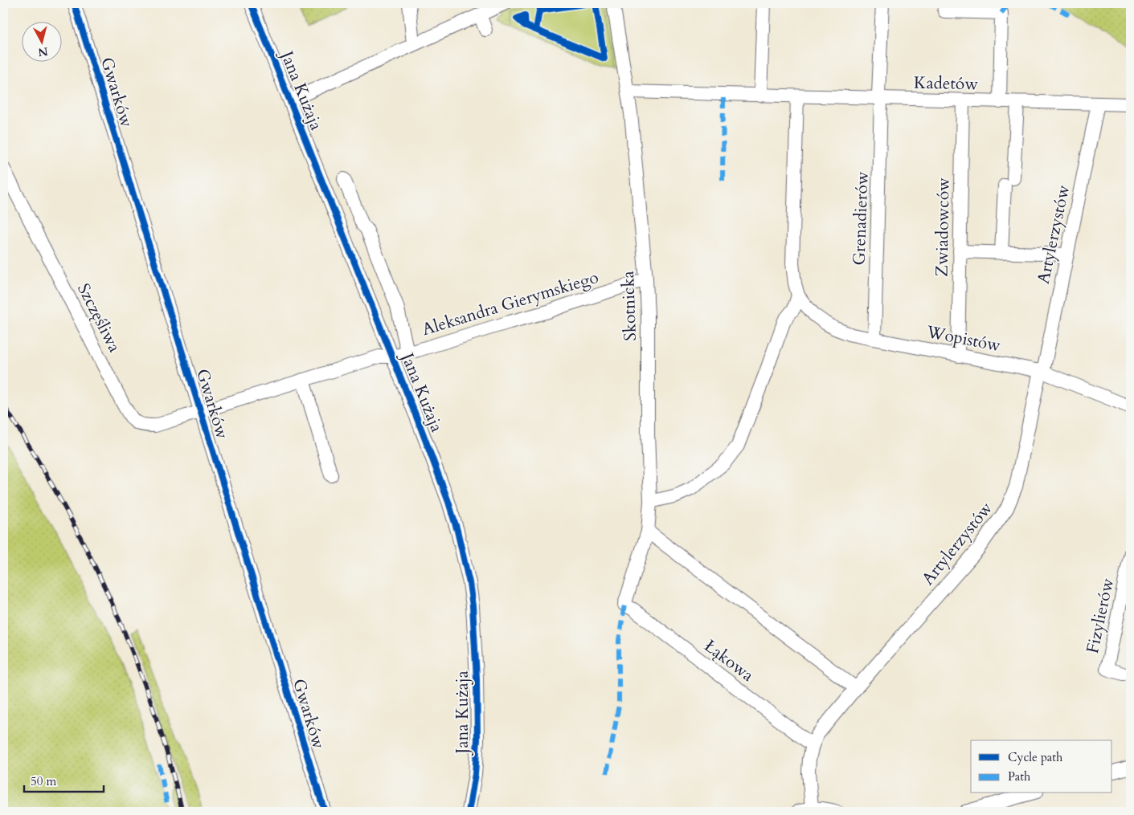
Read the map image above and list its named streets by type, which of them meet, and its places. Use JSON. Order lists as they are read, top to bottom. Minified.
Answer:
{"streets":{"street":["Kadetów","Jana Kużaja","Gwarków","Grenadierów","Zwiadowców","Artylerzystów","Aleksandra Gierymskiego","Skotnicka","Szczęśliwa","Wopistów","Fizylierów","Łąkowa"]},"crossings":[["Kadetów","Grenadierów"],["Kadetów","Zwiadowców"],["Kadetów","Artylerzystów"],["Kadetów","Skotnicka"],["Kadetów","Wopistów"],["Jana Kużaja","Aleksandra Gierymskiego"],["Gwarków","Aleksandra Gierymskiego"],["Gwarków","Szczęśliwa"],["Grenadierów","Wopistów"],["Zwiadowców","Wopistów"],["Artylerzystów","Wopistów"],["Artylerzystów","Łąkowa"],["Aleksandra Gierymskiego","Skotnicka"],["Aleksandra Gierymskiego","Szczęśliwa"],["Skotnicka","Łąkowa"]],"legend":["Cycle path","Path"],"scale_bar":"50 m","north":"bottom"}
